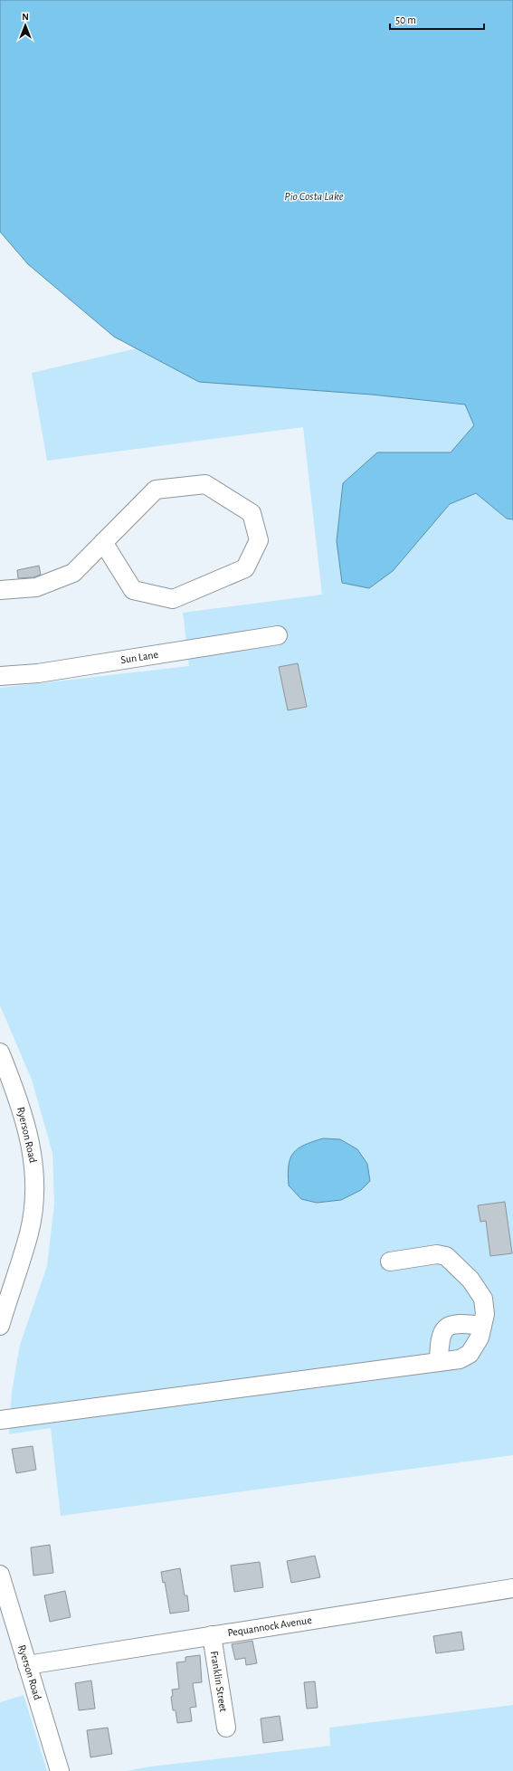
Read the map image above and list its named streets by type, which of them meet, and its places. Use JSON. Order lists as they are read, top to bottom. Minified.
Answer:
{"streets":{"street":["Sun Lane","Ryerson Road","Pequannock Avenue","Franklin Street"]},"crossings":[["Ryerson Road","Pequannock Avenue"],["Pequannock Avenue","Franklin Street"]],"water":["Pio Costa Lake"],"scale_bar":"50 m","north":"top"}
